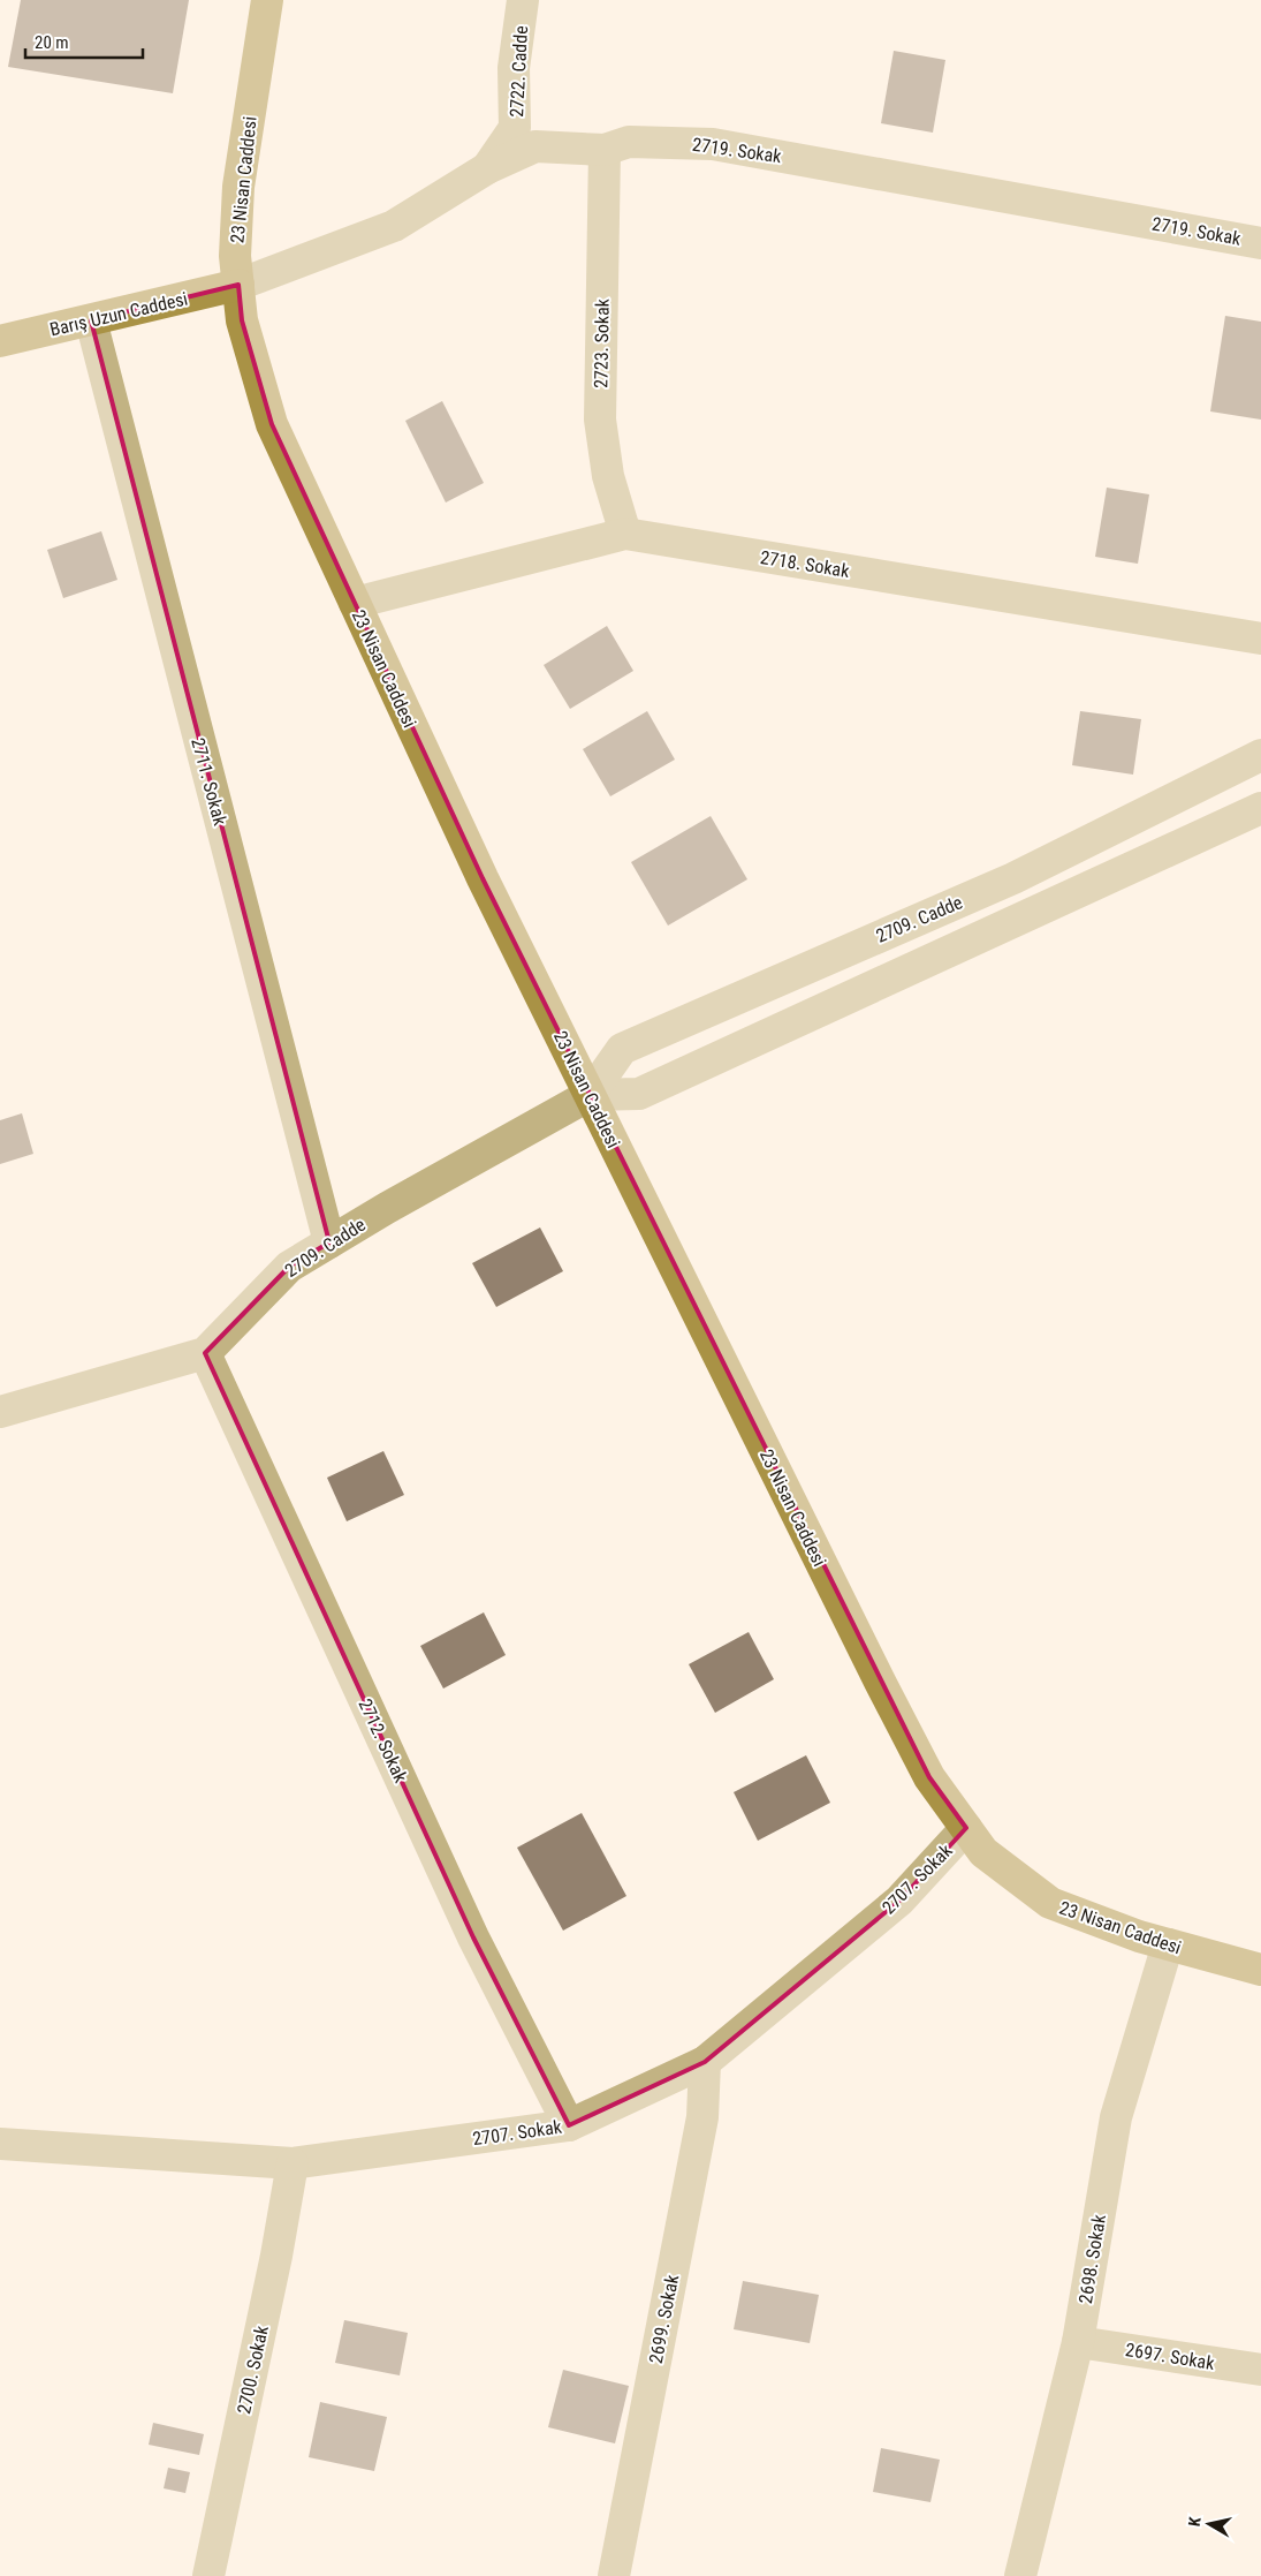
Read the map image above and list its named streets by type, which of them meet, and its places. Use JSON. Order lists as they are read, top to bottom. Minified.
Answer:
{"streets":{"main road":["23 Nisan Caddesi","Barış Uzun Caddesi"],"street":["2722. Cadde","2719. Sokak","2723. Sokak","2718. Sokak","2711. Sokak","2709. Cadde","2712. Sokak","2707. Sokak","2698. Sokak","2699. Sokak","2697. Sokak","2700. Sokak"]},"crossings":[["2722. Cadde","2719. Sokak"],["2719. Sokak","23 Nisan Caddesi"],["2719. Sokak","Barış Uzun Caddesi"],["2719. Sokak","2723. Sokak"],["23 Nisan Caddesi","Barış Uzun Caddesi"],["23 Nisan Caddesi","2718. Sokak"],["23 Nisan Caddesi","2709. Cadde"],["23 Nisan Caddesi","2707. Sokak"],["23 Nisan Caddesi","2698. Sokak"],["Barış Uzun Caddesi","2711. Sokak"],["2723. Sokak","2718. Sokak"],["2711. Sokak","2709. Cadde"],["2709. Cadde","2712. Sokak"],["2712. Sokak","2707. Sokak"],["2707. Sokak","2699. Sokak"],["2707. Sokak","2700. Sokak"],["2698. Sokak","2697. Sokak"]],"scale_bar":"20 m","north":"left"}
